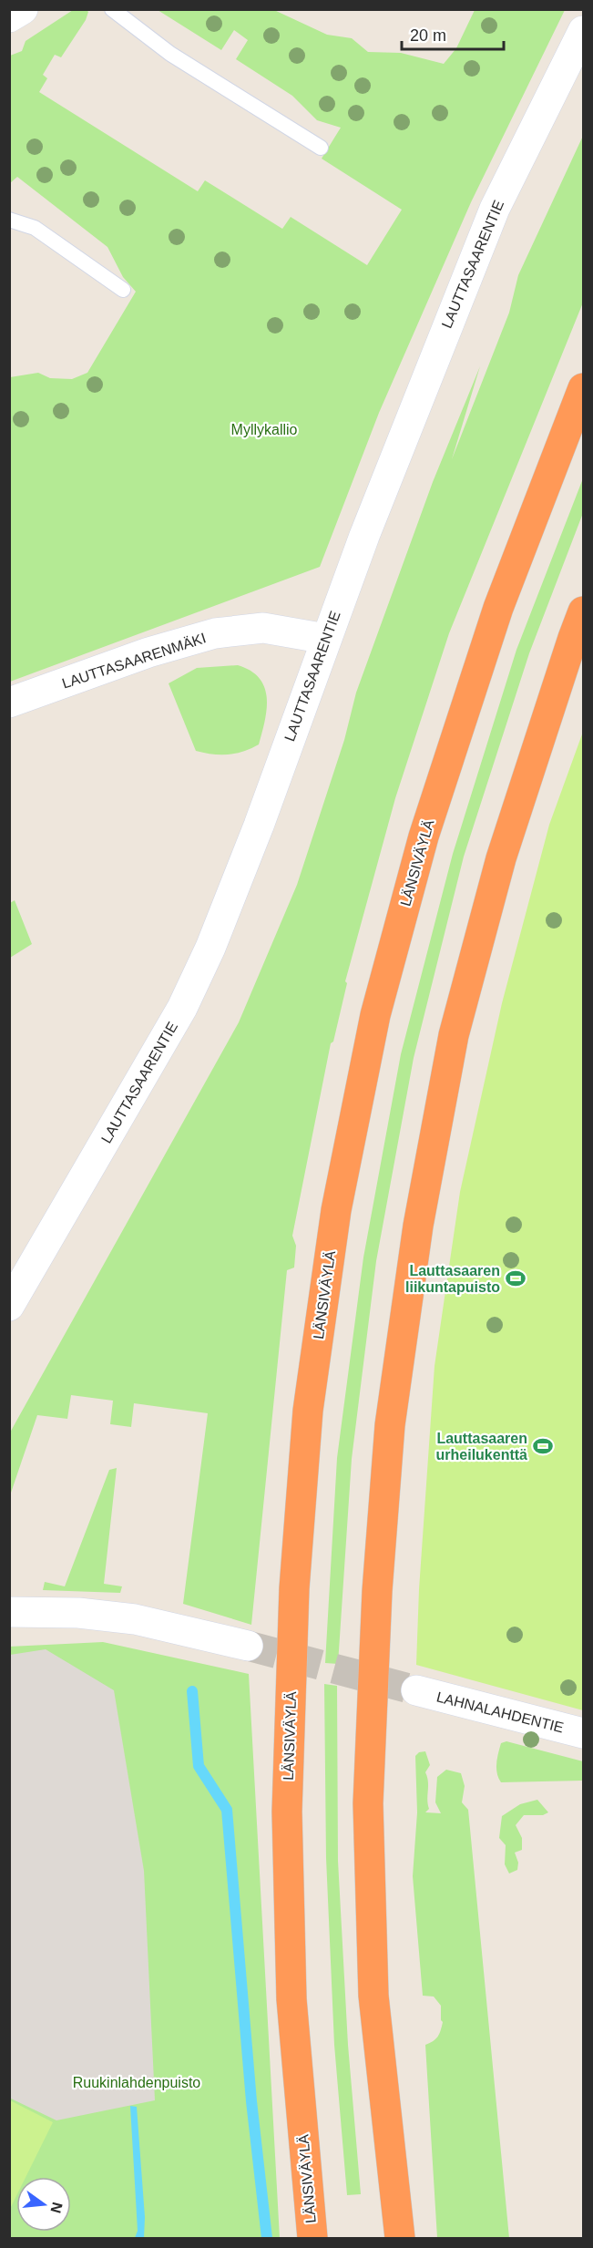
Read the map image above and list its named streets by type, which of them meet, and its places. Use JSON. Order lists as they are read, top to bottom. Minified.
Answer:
{"streets":{"highway":["LÄNSIVÄYLÄ"],"main road":["LAUTTASAARENTIE","LAUTTASAARENMÄKI","LAHNALAHDENTIE"]},"crossings":[["LAUTTASAARENTIE","LAUTTASAARENMÄKI"]],"parks":["Myllykallio","Ruukinlahdenpuisto"],"places":{"sports":["Lauttasaaren liikuntapuisto","Lauttasaaren urheilukenttä"]},"scale_bar":"20 m","north":"right"}
